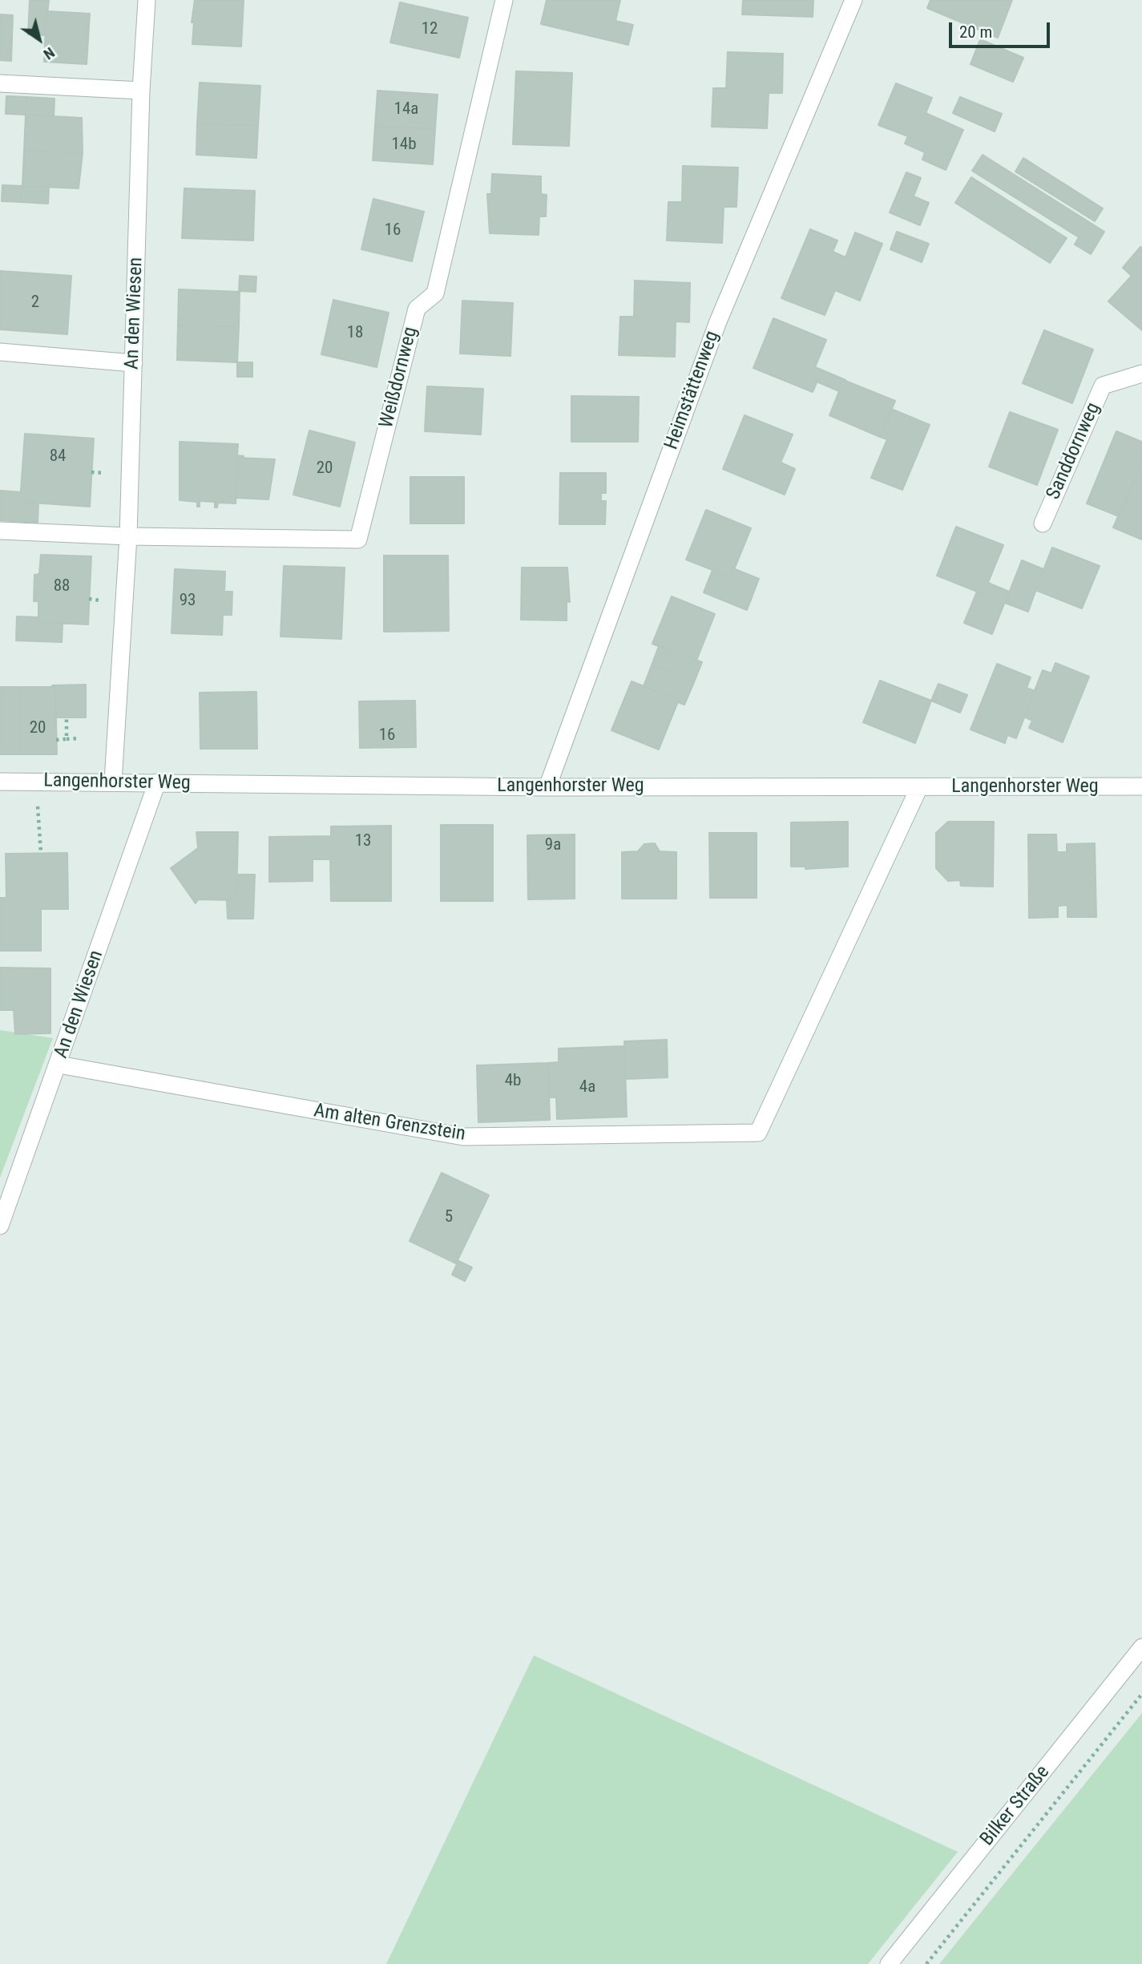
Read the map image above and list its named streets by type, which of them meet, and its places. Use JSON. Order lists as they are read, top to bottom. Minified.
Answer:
{"streets":{"street":["An den Wiesen","Weißdornweg","Heimstättenweg","Sanddornweg","Langenhorster Weg","Am alten Grenzstein","Bilker Straße"]},"crossings":[["An den Wiesen","Weißdornweg"],["An den Wiesen","Langenhorster Weg"],["An den Wiesen","Am alten Grenzstein"],["Heimstättenweg","Langenhorster Weg"],["Langenhorster Weg","Am alten Grenzstein"]],"house_numbers":["12","14a","14b","16","2","18","84","20","88","93","20","16","13","9a","4b","4a","5"],"scale_bar":"20 m","north":"bottom right"}
